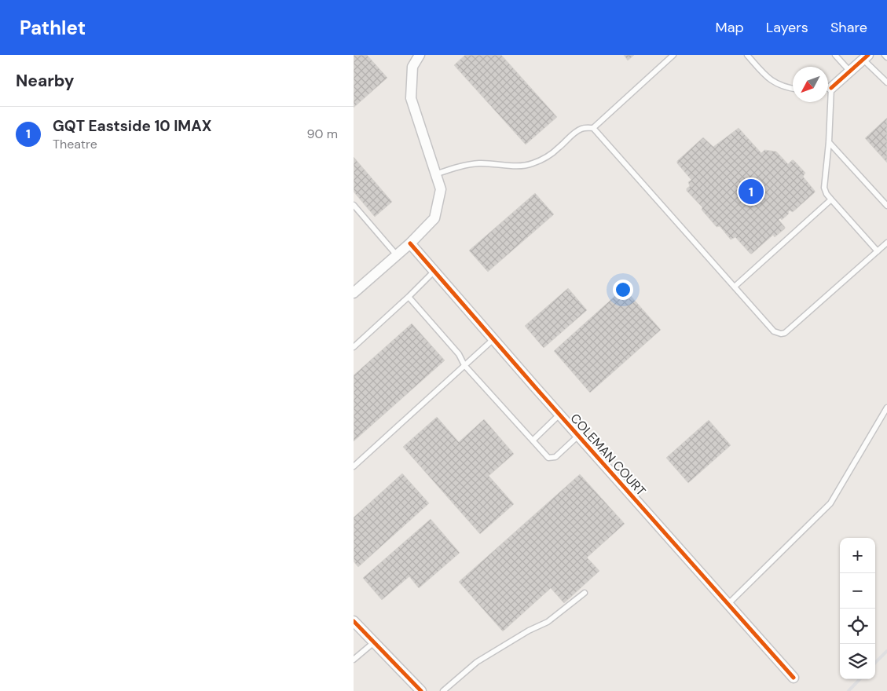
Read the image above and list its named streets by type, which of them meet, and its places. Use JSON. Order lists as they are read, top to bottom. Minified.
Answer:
{"streets":{"street":["COLEMAN COURT"]},"north":"bottom left","page":{"header":"Pathlet","nav":["Map","Layers","Share"],"heading":"Nearby","list":[{"mark":"1","name":"GQT Eastside 10 IMAX","note":"Theatre","value":"90 m"}],"pins":"1","map_buttons":["+","−"]}}
